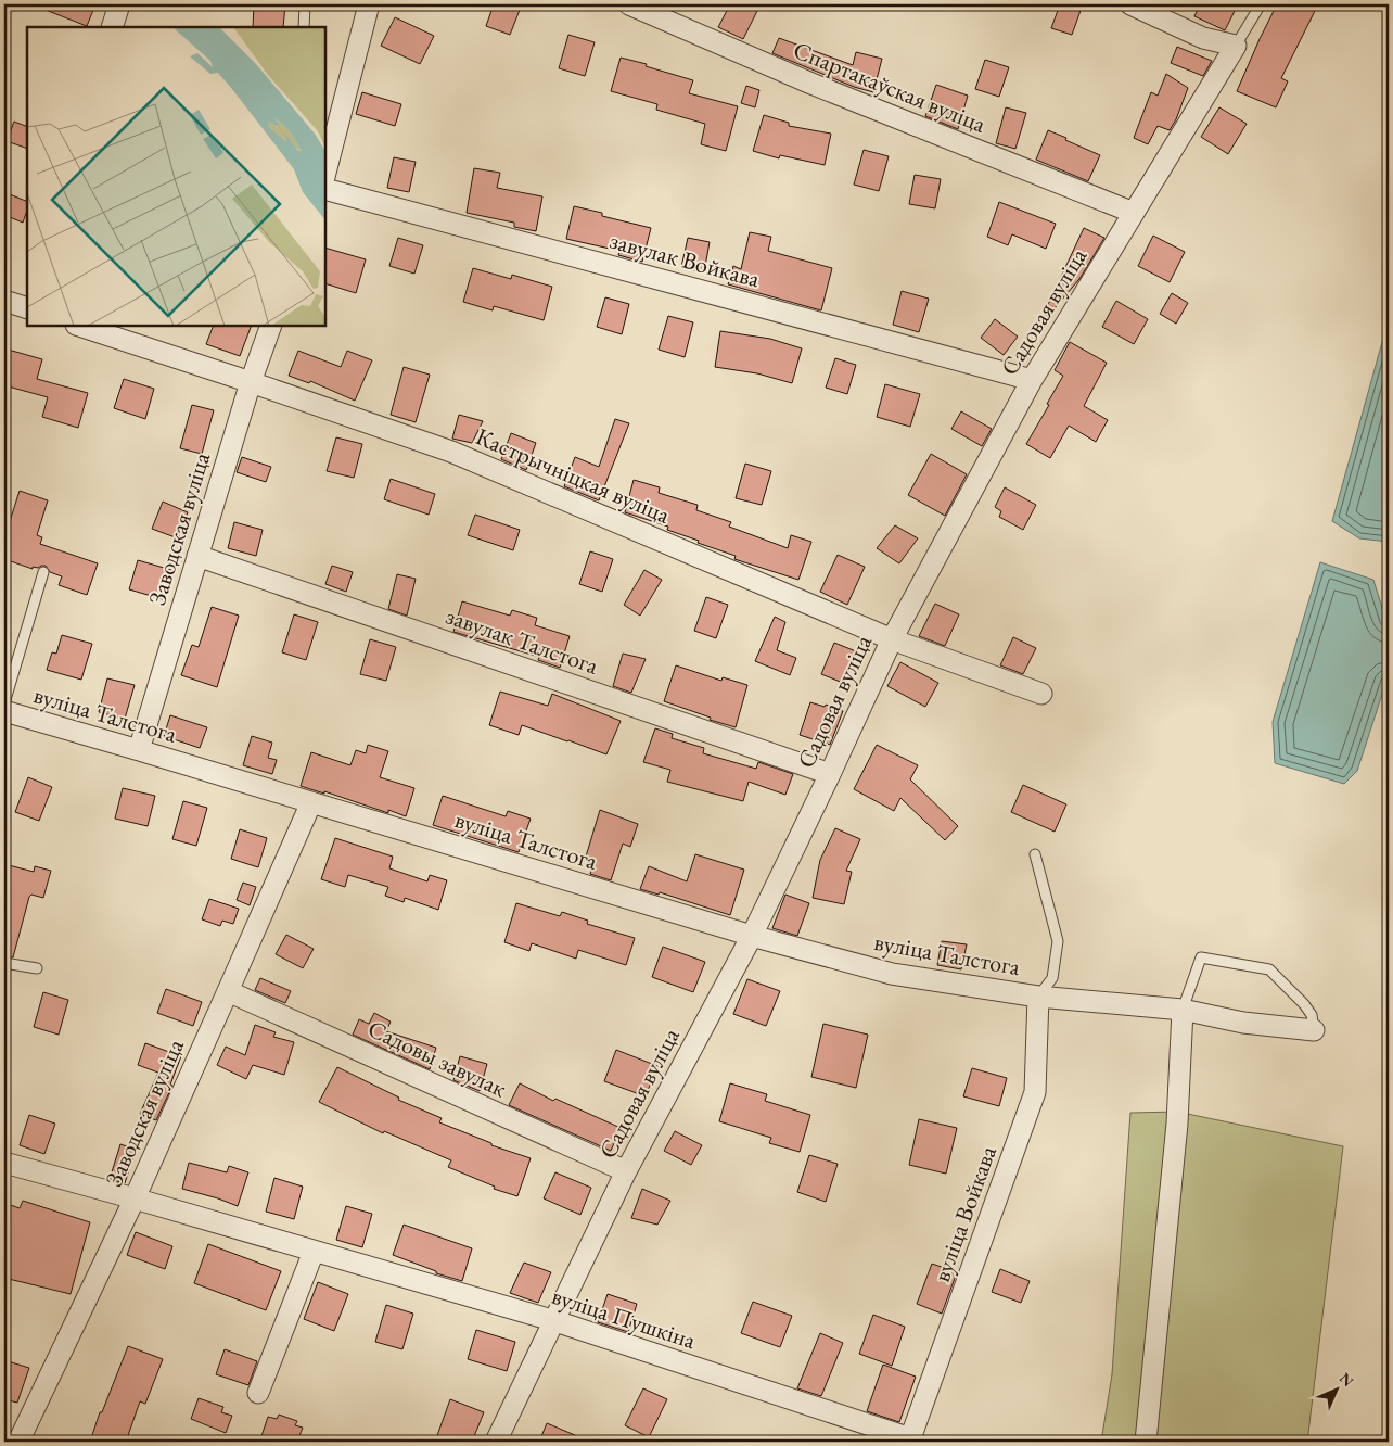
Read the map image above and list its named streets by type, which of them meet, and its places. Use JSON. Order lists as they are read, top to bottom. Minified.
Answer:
{"streets":{"street":["Спартакаўская вуліца","завулак Войкава","Садовая вуліца","Кастрычніцкая вуліца","Заводская вуліца","завулак Талстога","вуліца Талстога","Садовы завулак","вуліца Войкава","вуліца Пушкіна"]},"crossings":[["Спартакаўская вуліца","Садовая вуліца"],["завулак Войкава","Садовая вуліца"],["Садовая вуліца","Кастрычніцкая вуліца"],["Садовая вуліца","завулак Талстога"],["Садовая вуліца","вуліца Талстога"],["Садовая вуліца","Садовы завулак"],["Садовая вуліца","вуліца Пушкіна"],["Кастрычніцкая вуліца","Заводская вуліца"],["Заводская вуліца","завулак Талстога"],["Заводская вуліца","вуліца Талстога"],["Заводская вуліца","Садовы завулак"],["Заводская вуліца","вуліца Пушкіна"],["вуліца Талстога","вуліца Войкава"],["вуліца Войкава","вуліца Пушкіна"]],"north":"top right"}
